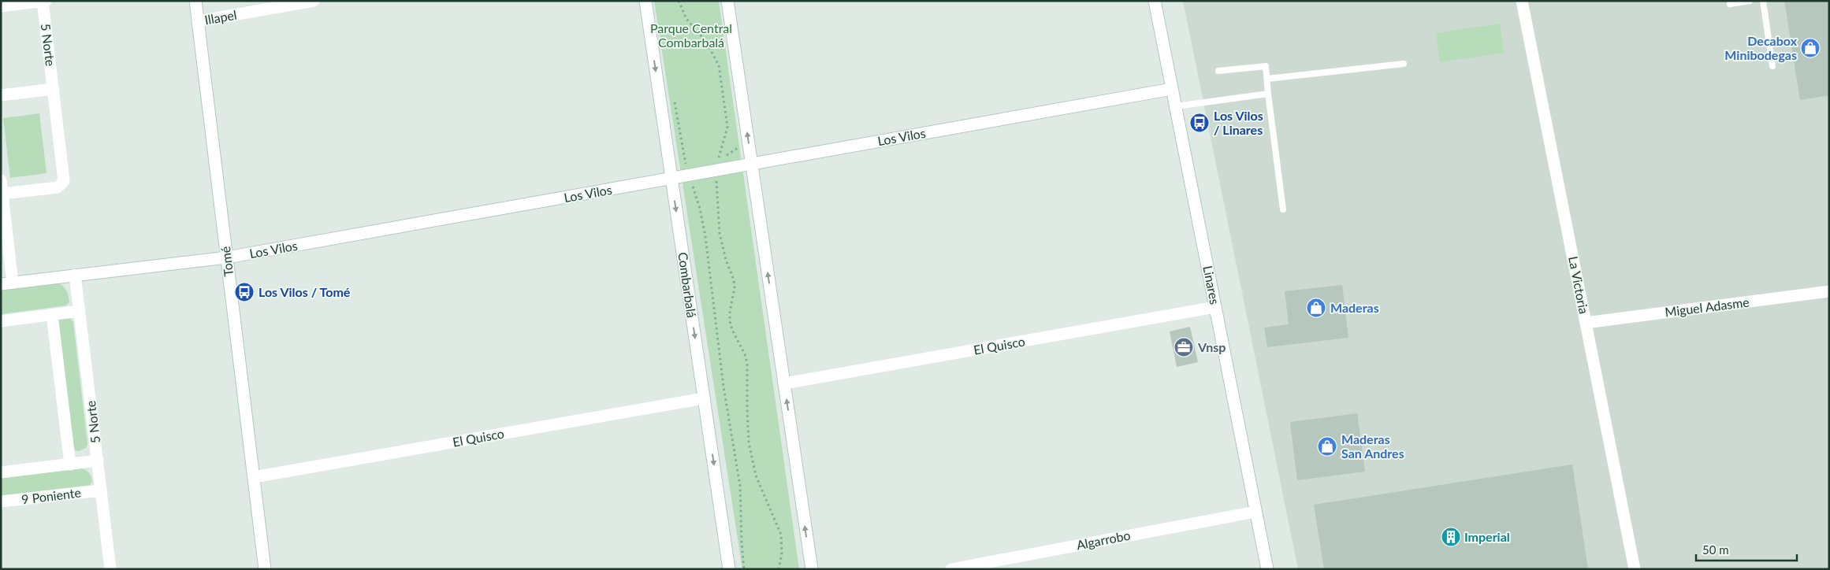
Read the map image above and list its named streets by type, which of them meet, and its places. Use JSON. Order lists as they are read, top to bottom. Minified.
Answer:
{"streets":{"street":["Illapel","5 Norte","Los Vilos","Tomé","Combarbalá","Linares","La Victoria","Miguel Adasme","El Quisco","9 Poniente","Algarrobo"]},"crossings":[["Illapel","Tomé"],["5 Norte","Los Vilos"],["5 Norte","9 Poniente"],["Los Vilos","Tomé"],["Los Vilos","Combarbalá"],["Los Vilos","Linares"],["Tomé","El Quisco"],["Combarbalá","El Quisco"],["Linares","El Quisco"],["Linares","Algarrobo"],["La Victoria","Miguel Adasme"]],"parks":["Parque Central Combarbalá"],"places":{"shop":["Decabox Minibodegas","Maderas","Maderas San Andres"],"bus stop":["Los Vilos / Linares","Los Vilos / Tomé"],"office":["Vnsp"],"building":["Imperial"]},"scale_bar":"50 m"}
